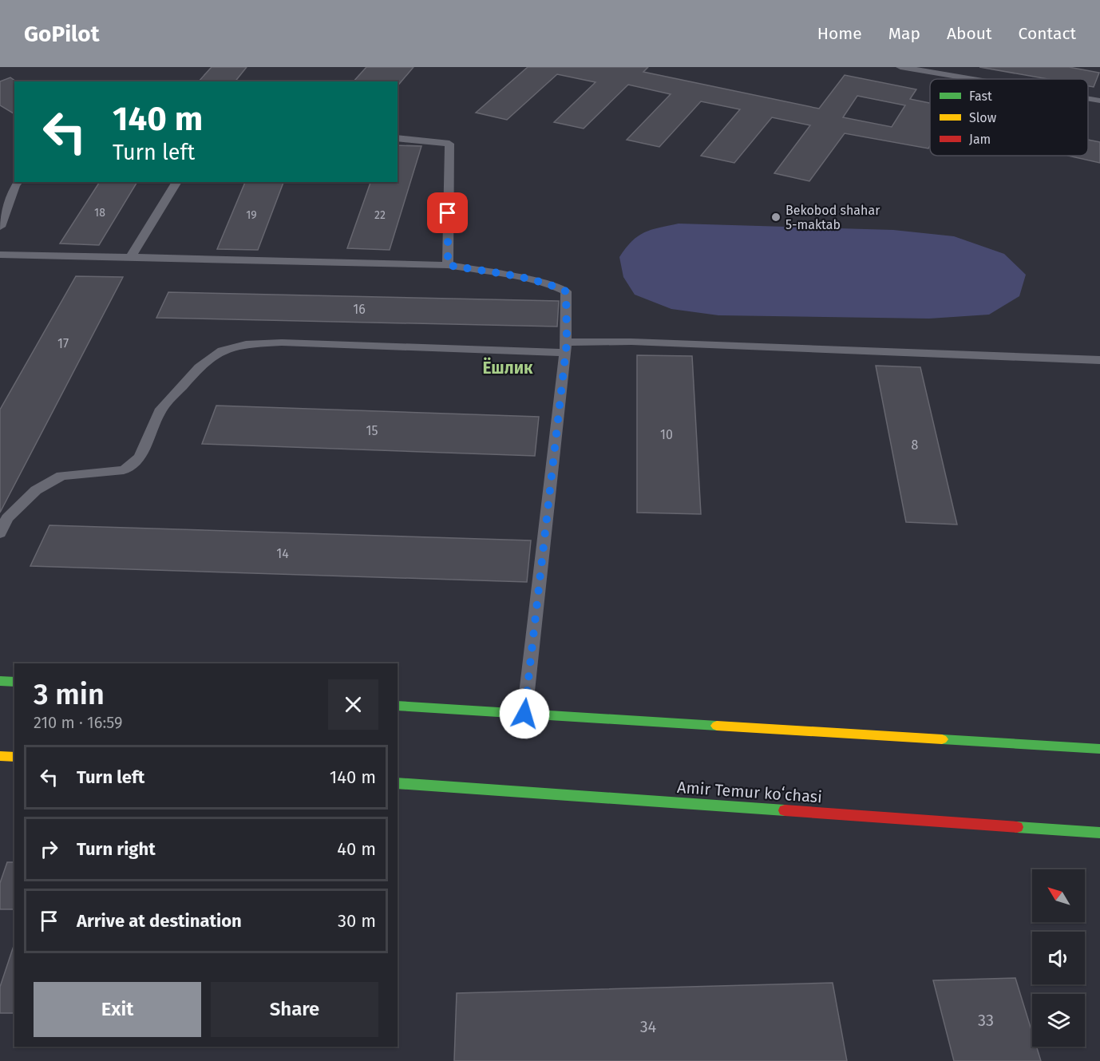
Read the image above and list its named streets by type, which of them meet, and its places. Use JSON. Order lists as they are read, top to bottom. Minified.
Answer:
{"streets":{"street":["Amir Temur koʻchasi"]},"districts":["Ёшлик"],"places":["Bekobod shahar 5-maktab"],"house_numbers":["18","19","22","16","17","15","10","8","14","33","34"],"legend":["Fast","Slow","Jam"],"north":"top left","page":{"header":"GoPilot","nav":["Home","Map","About","Contact"],"turn":["140 m","Turn left"],"heading":["3 min","210 m · 16:59"],"list":[{"name":"Turn left","value":"140 m"},{"name":"Turn right","value":"40 m"},{"name":"Arrive at destination","value":"30 m"}],"buttons":["Exit","Share"]}}
